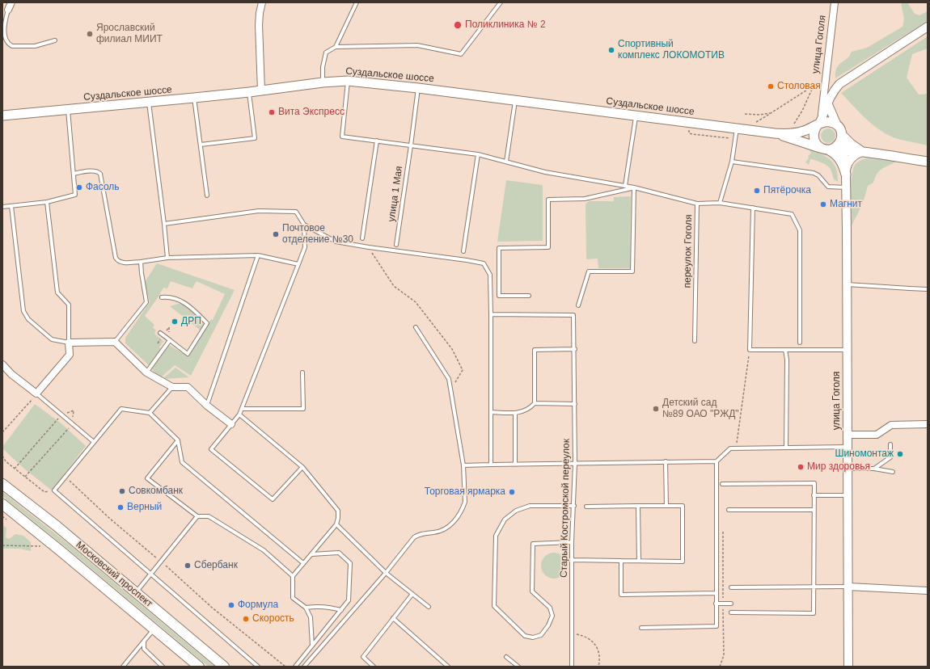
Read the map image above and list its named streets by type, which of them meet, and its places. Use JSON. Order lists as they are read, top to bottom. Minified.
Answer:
{"streets":{"main road":["Суздальское шоссе","Московский проспект"],"street":["улица Гоголя"],"lane":["улица 1 Мая","переулок Гоголя","Старый Костромской переулок"]},"crossings":[["улица Гоголя","Суздальское шоссе"],["Суздальское шоссе","улица 1 Мая"]],"places":["Поликлиника № 2","Ярославский филиал МИИТ","Спортивный комплекс ЛОКОМОТИВ","Столовая","Вита Экспресс","Фасоль","Пятёрочка","Магнит","Почтовое отделение №30","ДРП","Детский сад №89 ОАО \"РЖД\"","Шиномонтаж","Мир здоровья","Совкомбанк","Торговая ярмарка","Верный","Сбербанк","Формула","Скорость"]}
